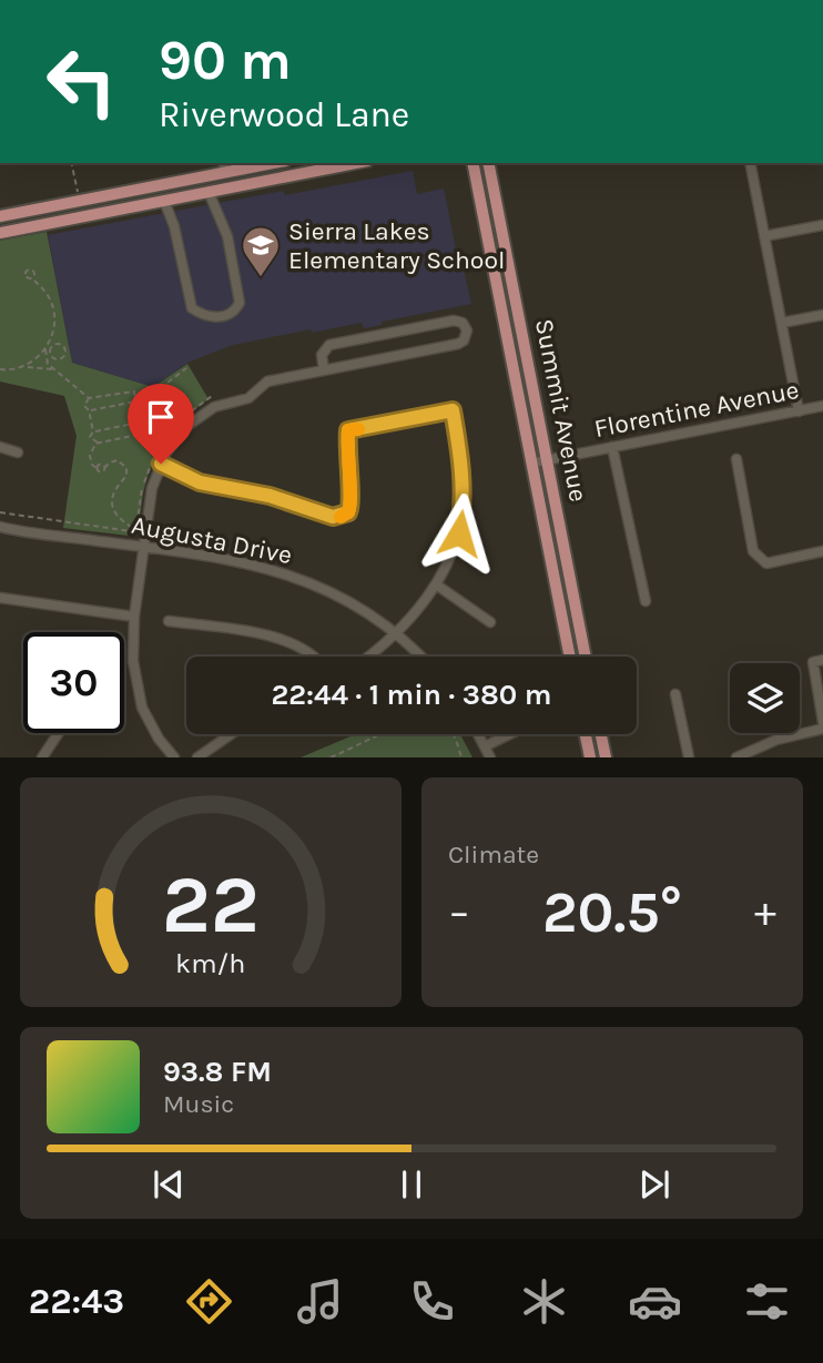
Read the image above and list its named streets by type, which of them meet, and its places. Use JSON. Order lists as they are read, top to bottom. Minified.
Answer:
{"streets":{"main road":["Summit Avenue"],"street":["Florentine Avenue","Augusta Drive"]},"crossings":[["Florentine Avenue","Summit Avenue"]],"places":{"school or university":["Sierra Lakes Elementary School"]},"page":{"turn":["90 m","Riverwood Lane"],"limit":"30","trip":"22:44 · 1 min · 380 m","tile":"Climate","heat":["−","20.5°","+"],"song":["93.8 FM","Music"],"tabs":"22:43","gauge":["22","km/h"]}}
